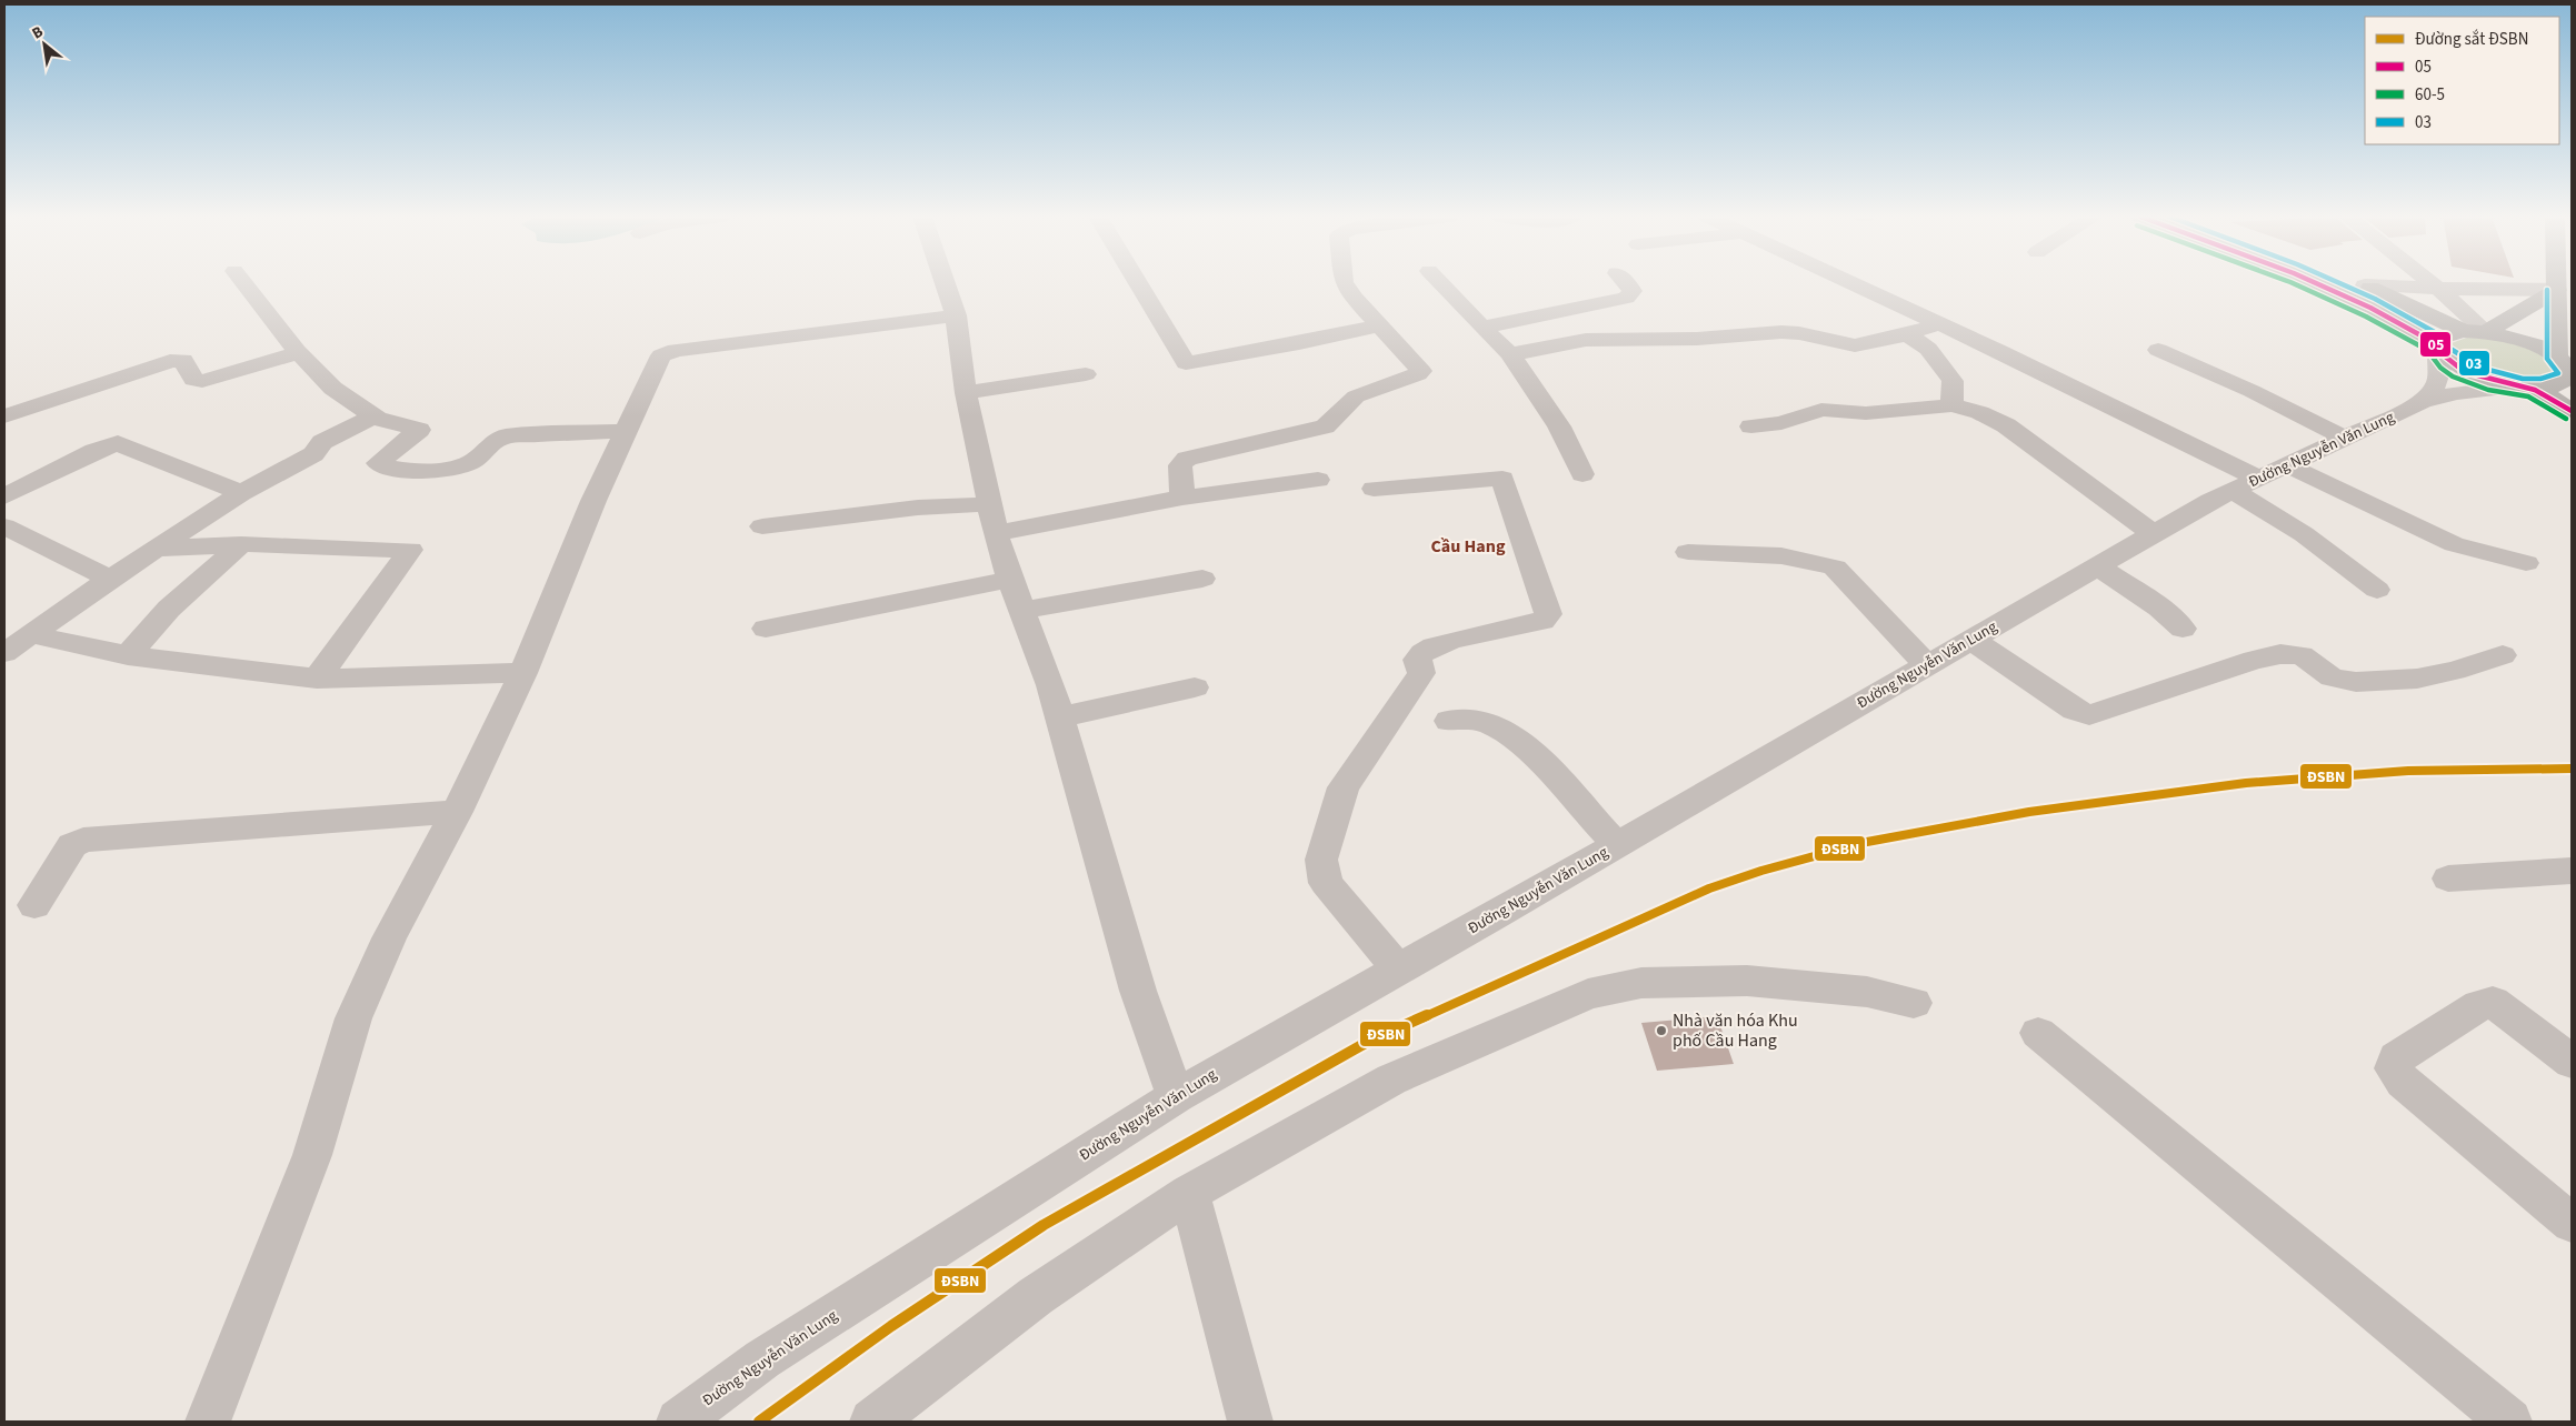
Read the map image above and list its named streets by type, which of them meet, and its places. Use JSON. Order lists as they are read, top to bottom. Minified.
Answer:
{"streets":{"street":["Đường Nguyễn Văn Lung"]},"districts":["Cầu Hang"],"places":["Nhà văn hóa Khu phố Cầu Hang"],"lines":["transit line 05","transit line 60-5","transit line 03","rail line ĐSBN"],"legend":["Đường sắt ĐSBN","05","60-5","03"],"north":"top left"}
